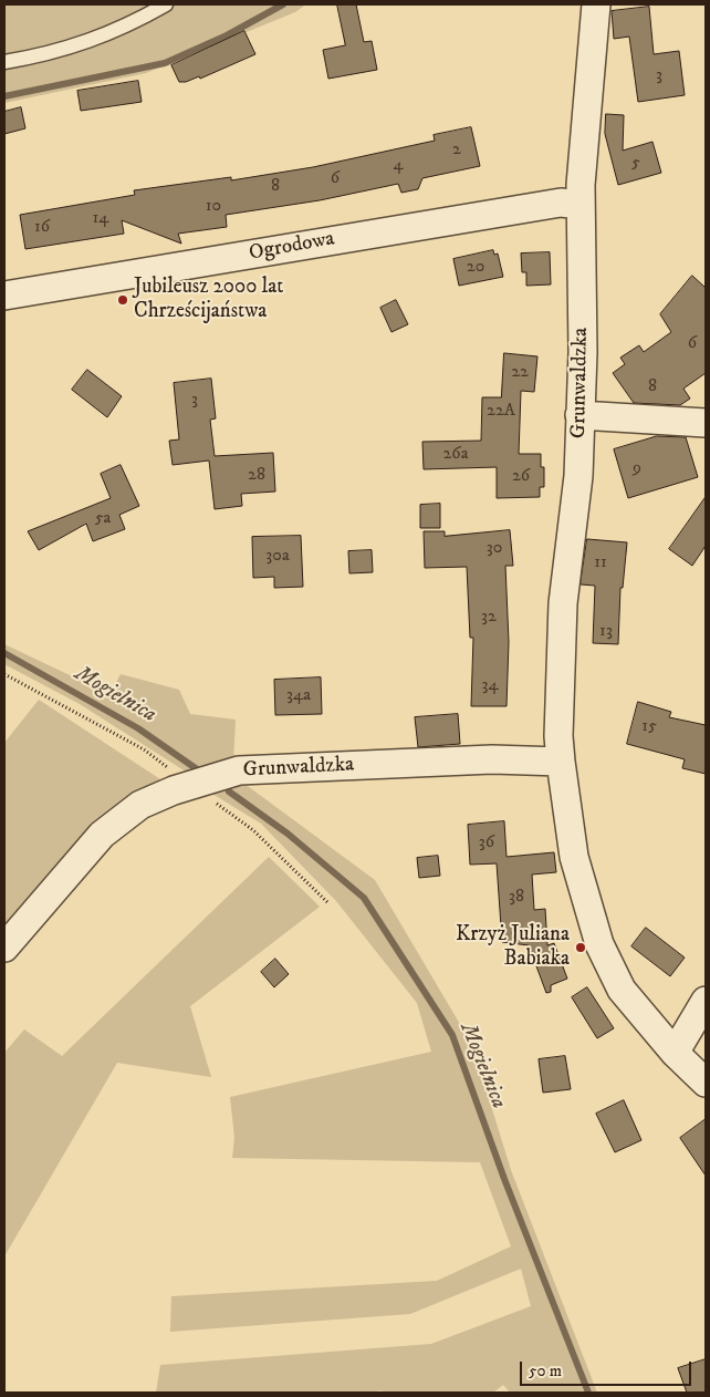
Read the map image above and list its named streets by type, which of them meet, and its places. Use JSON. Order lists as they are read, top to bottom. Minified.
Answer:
{"streets":{"street":["Ogrodowa","Grunwaldzka"]},"crossings":[["Ogrodowa","Grunwaldzka"]],"water":["Mogielnica"],"places":["Jubileusz 2000 lat Chrześcijaństwa","Krzyż Juliana Babiaka"],"house_numbers":["3","2","5","4","6","8","10","14","16","20","6","22","8","3","22A","26a","9","28","26","5a","30","30a","11","32","13","34","34a","15","36","38"],"scale_bar":"50 m"}
